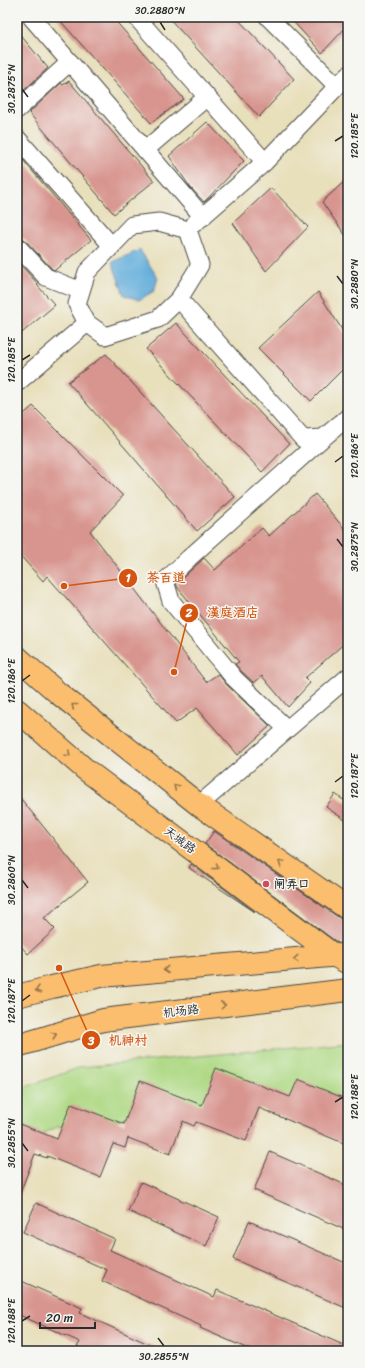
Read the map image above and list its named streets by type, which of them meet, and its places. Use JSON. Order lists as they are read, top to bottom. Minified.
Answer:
{"streets":{"main road":["天城路","机场路"]},"places":["茶百道","漢庭酒店","闸弄口","机神村"],"scale_bar":"20 m","coordinates":["30.2880°N","30.2875°N","120.185°E","120.186°E","120.187°E","30.2860°N","120.188°E","30.2855°N"]}
